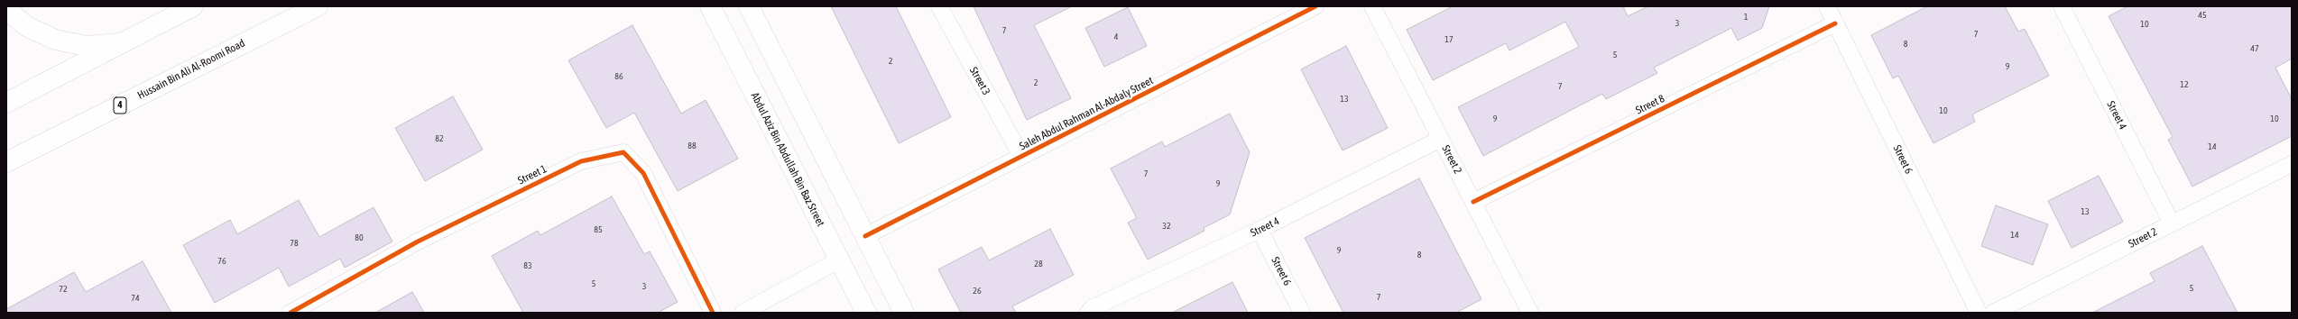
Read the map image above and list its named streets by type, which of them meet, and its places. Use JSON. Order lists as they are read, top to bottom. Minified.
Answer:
{"streets":{"main road":["Hussain Bin Ali Al-Roomi Road","4","Abdul Aziz Bin Abdullah Bin Baz Street"],"street":["Street 3","Street 8","Saleh Abdul Rahman Al-Abdaly Street","Street 4","Street 2","Street 6","Street 1"]},"crossings":[["Street 3","Saleh Abdul Rahman Al-Abdaly Street"],["Street 8","Street 2"],["Street 8","Street 6"],["Street 4","Street 2"],["Street 4","Street 6"]],"house_numbers":["45","1","3","10","7","7","4","17","8","47","5","2","9","86","2","12","7","13","10","9","10","82","88","14","7","9","13","32","85","14","80","78","9","8","76","28","83","5","3","5","72","26","7","74"]}
